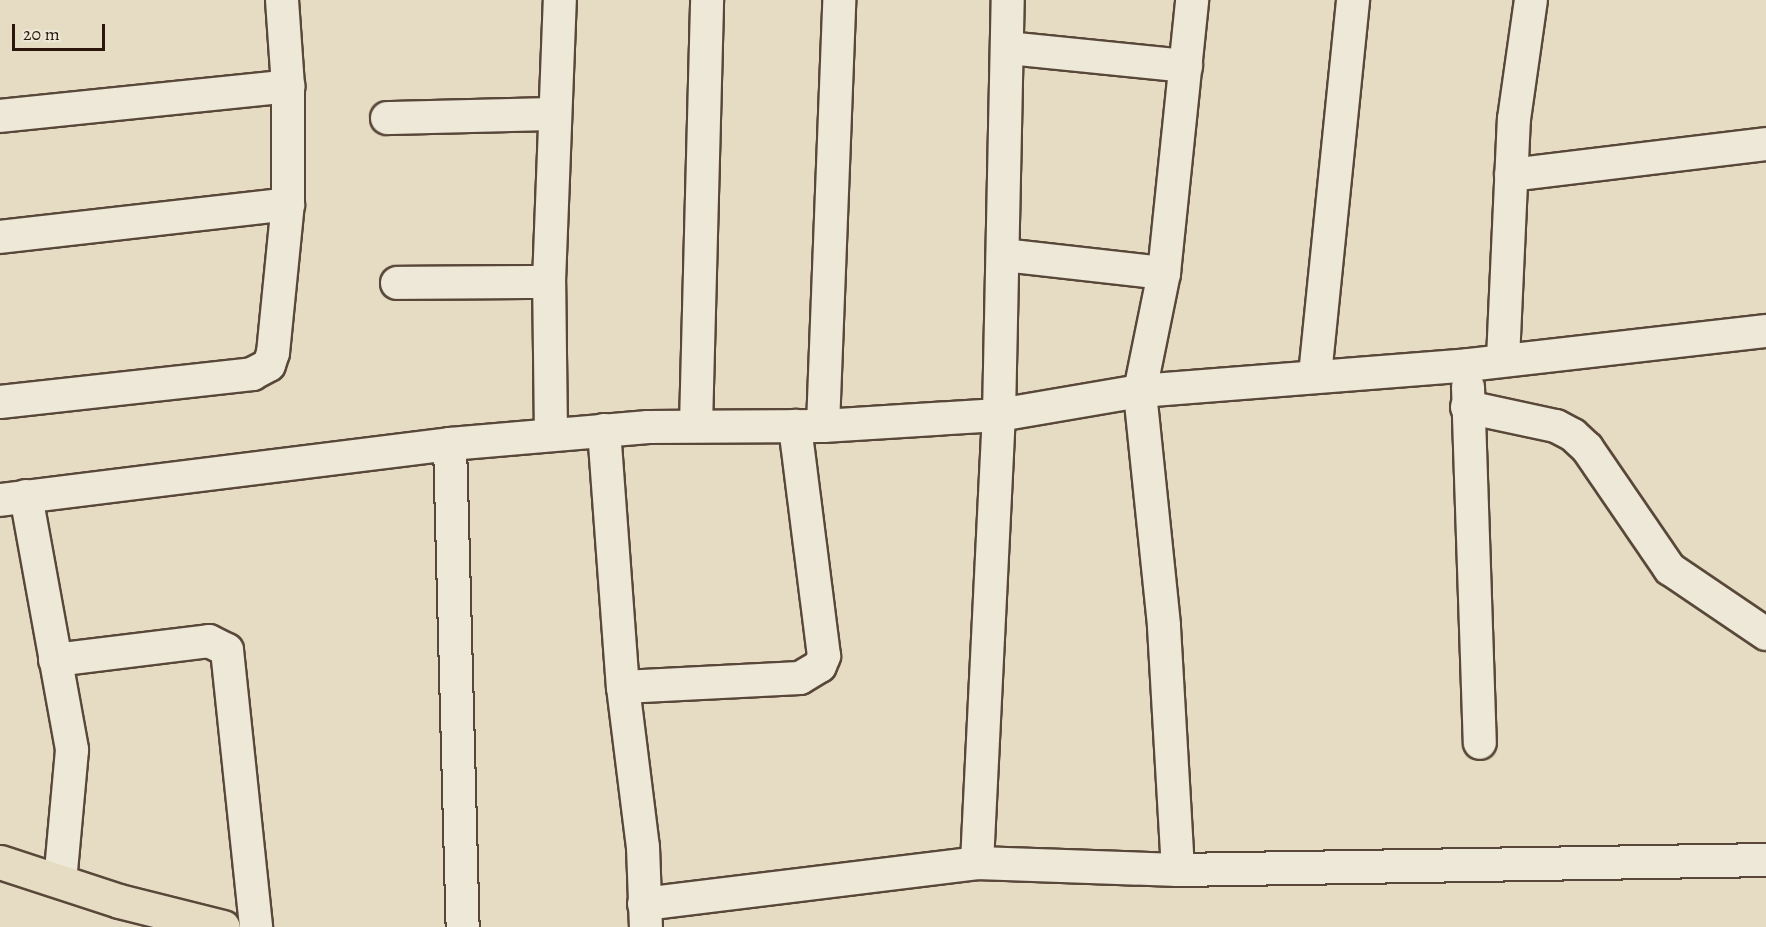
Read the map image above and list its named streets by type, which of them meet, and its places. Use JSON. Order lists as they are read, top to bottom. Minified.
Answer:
{"scale_bar":"20 m"}
